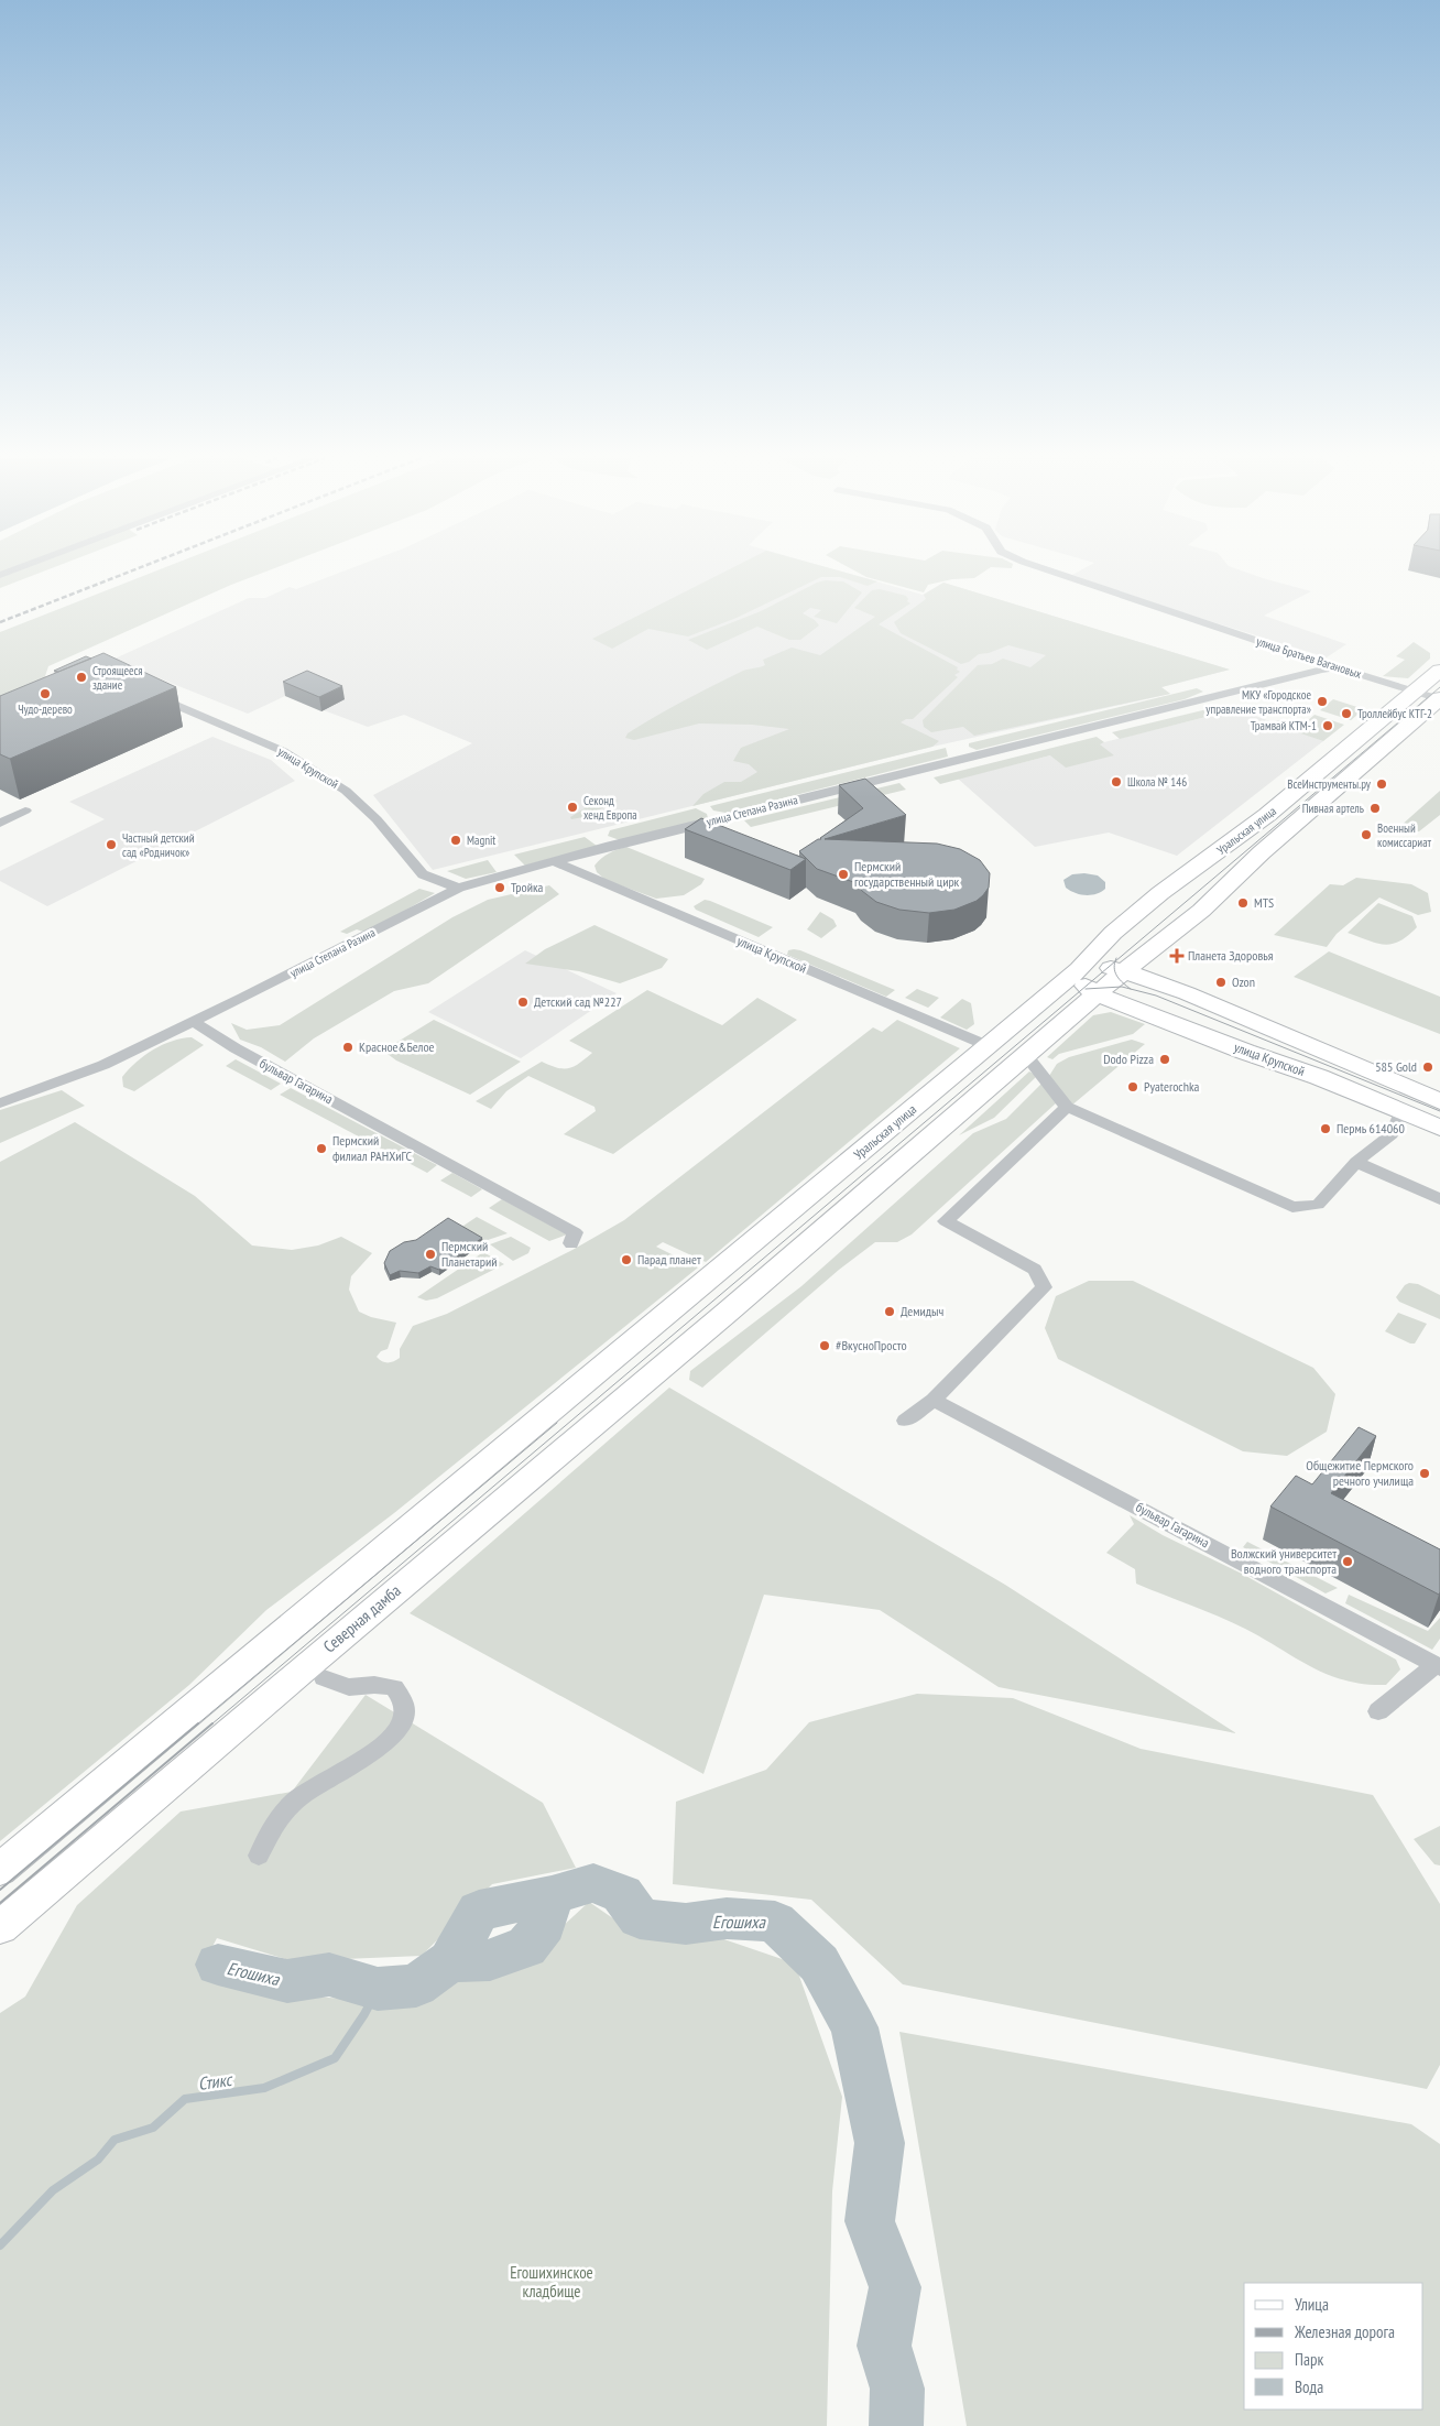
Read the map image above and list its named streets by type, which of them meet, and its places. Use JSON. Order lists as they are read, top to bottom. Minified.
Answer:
{"streets":{"main road":["улица Крупской","Уральская улица","Северная дамба"],"street":["улица Братьев Вагановых","улица Степана Разина","бульвар Гагарина"]},"crossings":[["улица Братьев Вагановых","улица Степана Разина"],["улица Братьев Вагановых","Уральская улица"],["улица Крупской","улица Степана Разина"],["улица Крупской","Уральская улица"],["улица Степана Разина","бульвар Гагарина"],["Уральская улица","Северная дамба"]],"water":["Егошиха","Стикс"],"parks":["Егошихинское кладбище"],"places":{"other":["Строящееся здание","Чудо-дерево","МКУ «Городское управление транспорта»","Троллейбус КТГ-2","Трамвай КТМ-1","Школа № 146","ВсеИнструменты.ру","Секонд хенд Европа","Пивная артель","Военный комиссариат","Magnit","Частный детский сад «Родничок»","Пермский государственный цирк","Тройка","MTS","Ozon","Детский сад №227","Красное&Белое","Dodo Pizza","585 Gold","Pyaterochka","Пермь 614060","Пермский филиал РАНХиГС","Пермский Планетарий","Парад планет","Демидыч","#ВкусноПросто","Общежитие Пермского речного училища","Волжский университет водного транспорта"],"health":["Планета Здоровья"]},"legend":["Улица","Железная дорога","Парк","Вода"]}
